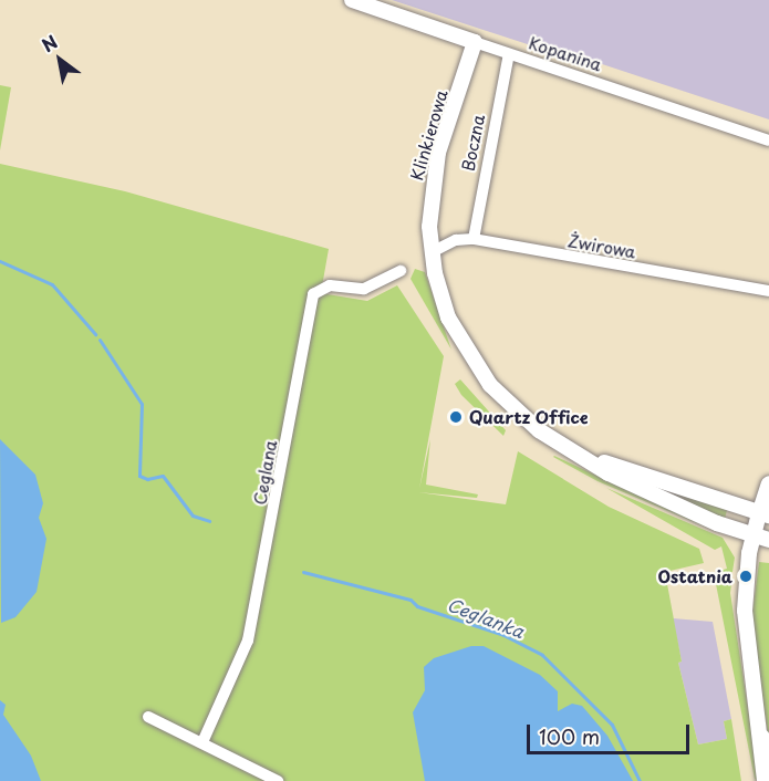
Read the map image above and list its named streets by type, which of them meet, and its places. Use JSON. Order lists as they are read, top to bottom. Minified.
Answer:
{"streets":{"street":["Kopanina","Klinkierowa","Boczna","Żwirowa","Ceglana"]},"crossings":[["Kopanina","Klinkierowa"],["Kopanina","Boczna"],["Klinkierowa","Żwirowa"],["Boczna","Żwirowa"]],"water":["Ceglanka"],"places":["Quartz Office","Ostatnia"],"scale_bar":"100 m","north":"top left"}
